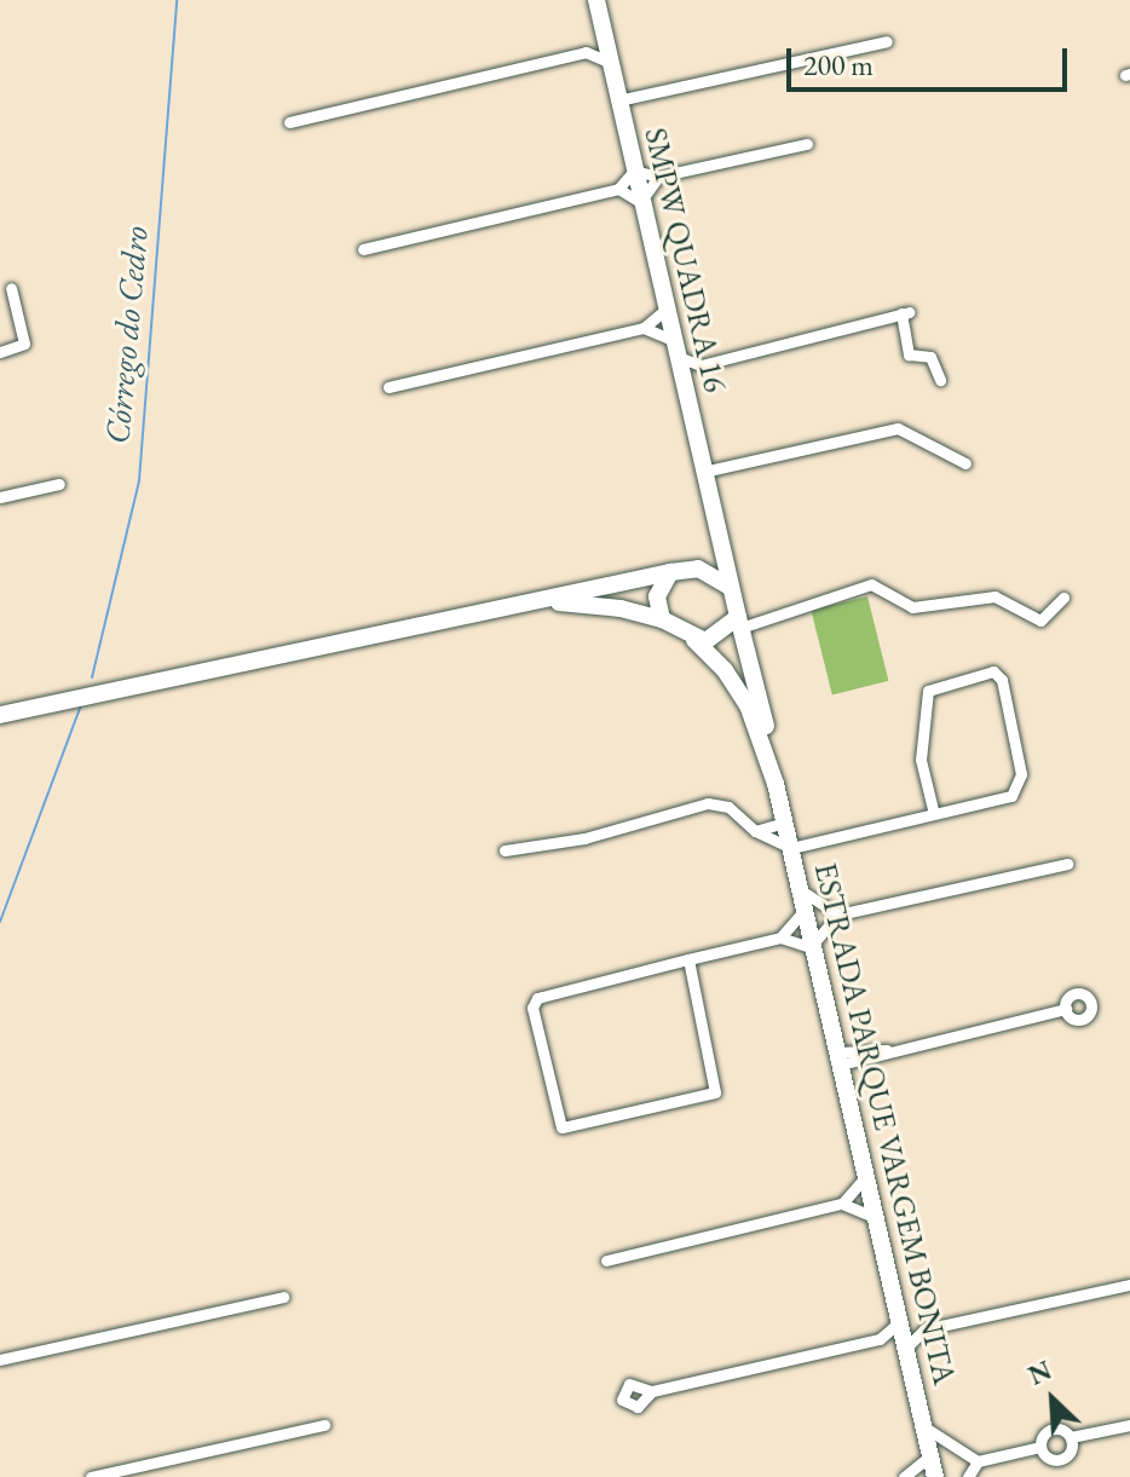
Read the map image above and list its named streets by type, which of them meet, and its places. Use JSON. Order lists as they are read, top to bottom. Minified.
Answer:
{"streets":{"main road":["SMPW QUADRA 16","ESTRADA PARQUE VARGEM BONITA"]},"crossings":[["SMPW QUADRA 16","ESTRADA PARQUE VARGEM BONITA"]],"water":["Córrego do Cedro"],"scale_bar":"200 m","north":"top left"}
